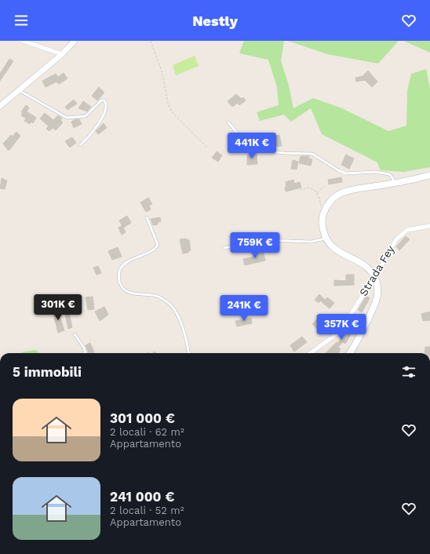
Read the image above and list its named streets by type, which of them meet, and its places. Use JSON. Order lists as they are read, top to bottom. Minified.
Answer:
{"streets":{"street":["Strada Fey"]},"page":{"header":"Nestly","price":["441K €","759K €","301K €","241K €","357K €"],"heading":"5 immobili","list":[{"name":"301 000 €","note":"2 locali · 62 m² · Appartamento"},{"name":"241 000 €","note":"2 locali · 52 m² · Appartamento"}]}}
